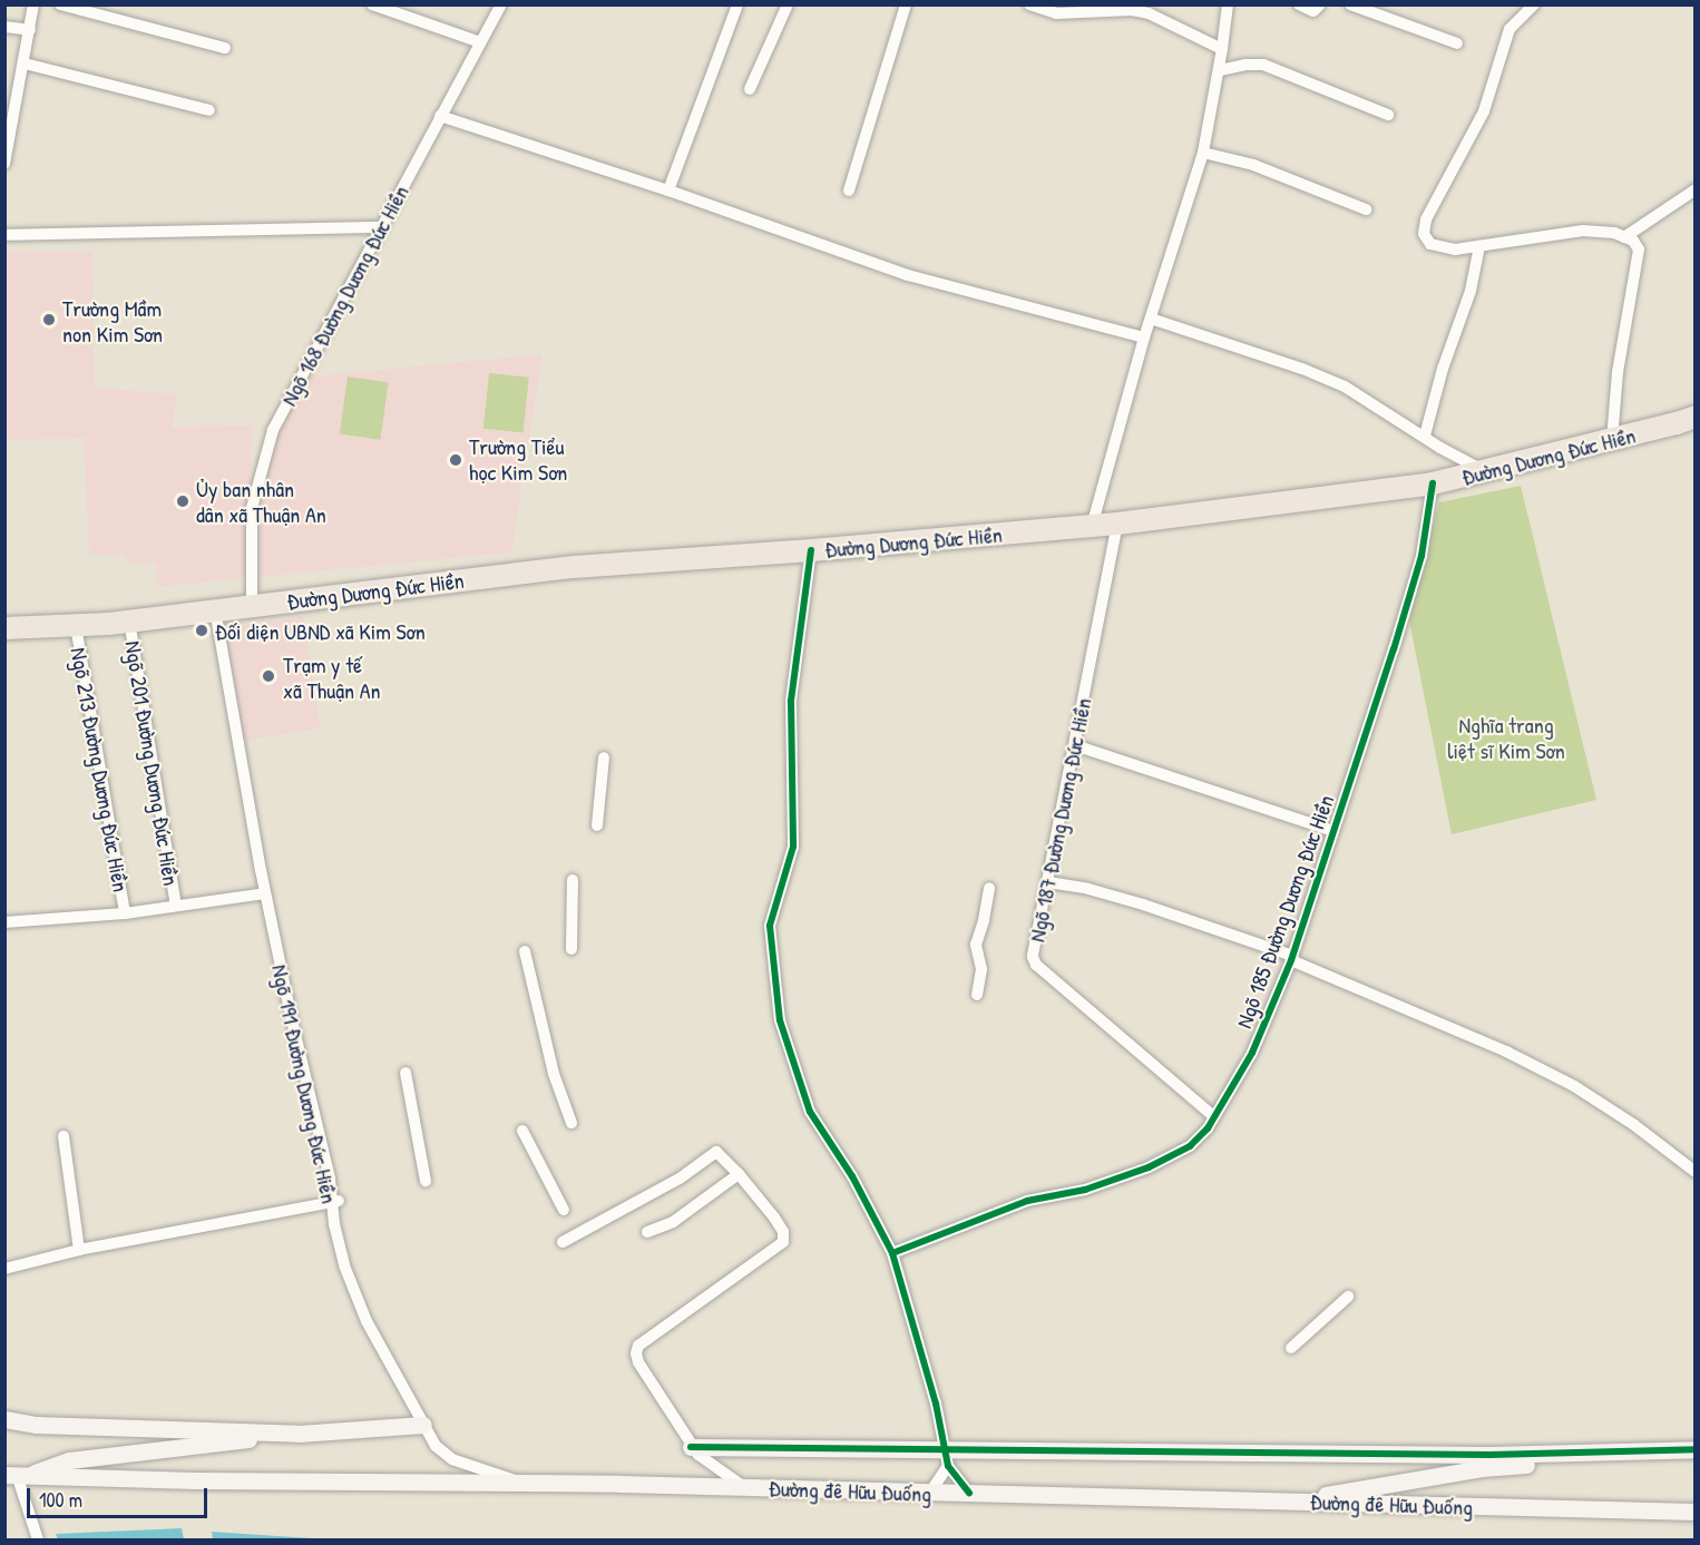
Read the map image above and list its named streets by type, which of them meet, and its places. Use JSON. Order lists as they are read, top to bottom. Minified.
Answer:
{"streets":{"highway":["Đường Dương Đức Hiền"],"main road":["Đường đê Hữu Đuống"],"street":["Ngõ 168 Đường Dương Đức Hiền","Ngõ 201 Đường Dương Đức Hiền","Ngõ 213 Đường Dương Đức Hiền","Ngõ 187 Đường Dương Đức Hiền","Ngõ 185 Đường Dương Đức Hiền","Ngõ 191 Đường Dương Đức Hiền"]},"crossings":[["Ngõ 168 Đường Dương Đức Hiền","Đường Dương Đức Hiền"],["Đường Dương Đức Hiền","Ngõ 201 Đường Dương Đức Hiền"],["Đường Dương Đức Hiền","Ngõ 213 Đường Dương Đức Hiền"],["Đường Dương Đức Hiền","Ngõ 187 Đường Dương Đức Hiền"],["Đường Dương Đức Hiền","Ngõ 185 Đường Dương Đức Hiền"],["Đường Dương Đức Hiền","Ngõ 191 Đường Dương Đức Hiền"],["Ngõ 187 Đường Dương Đức Hiền","Ngõ 185 Đường Dương Đức Hiền"],["Ngõ 191 Đường Dương Đức Hiền","Đường đê Hữu Đuống"]],"parks":["Nghĩa trang liệt sĩ Kim Sơn"],"places":["Trường Mầm non Kim Sơn","Trường Tiểu học Kim Sơn","Ủy ban nhân dân xã Thuận An","Đối diện UBND xã Kim Sơn","Trạm y tế xã Thuận An"],"scale_bar":"100 m"}
